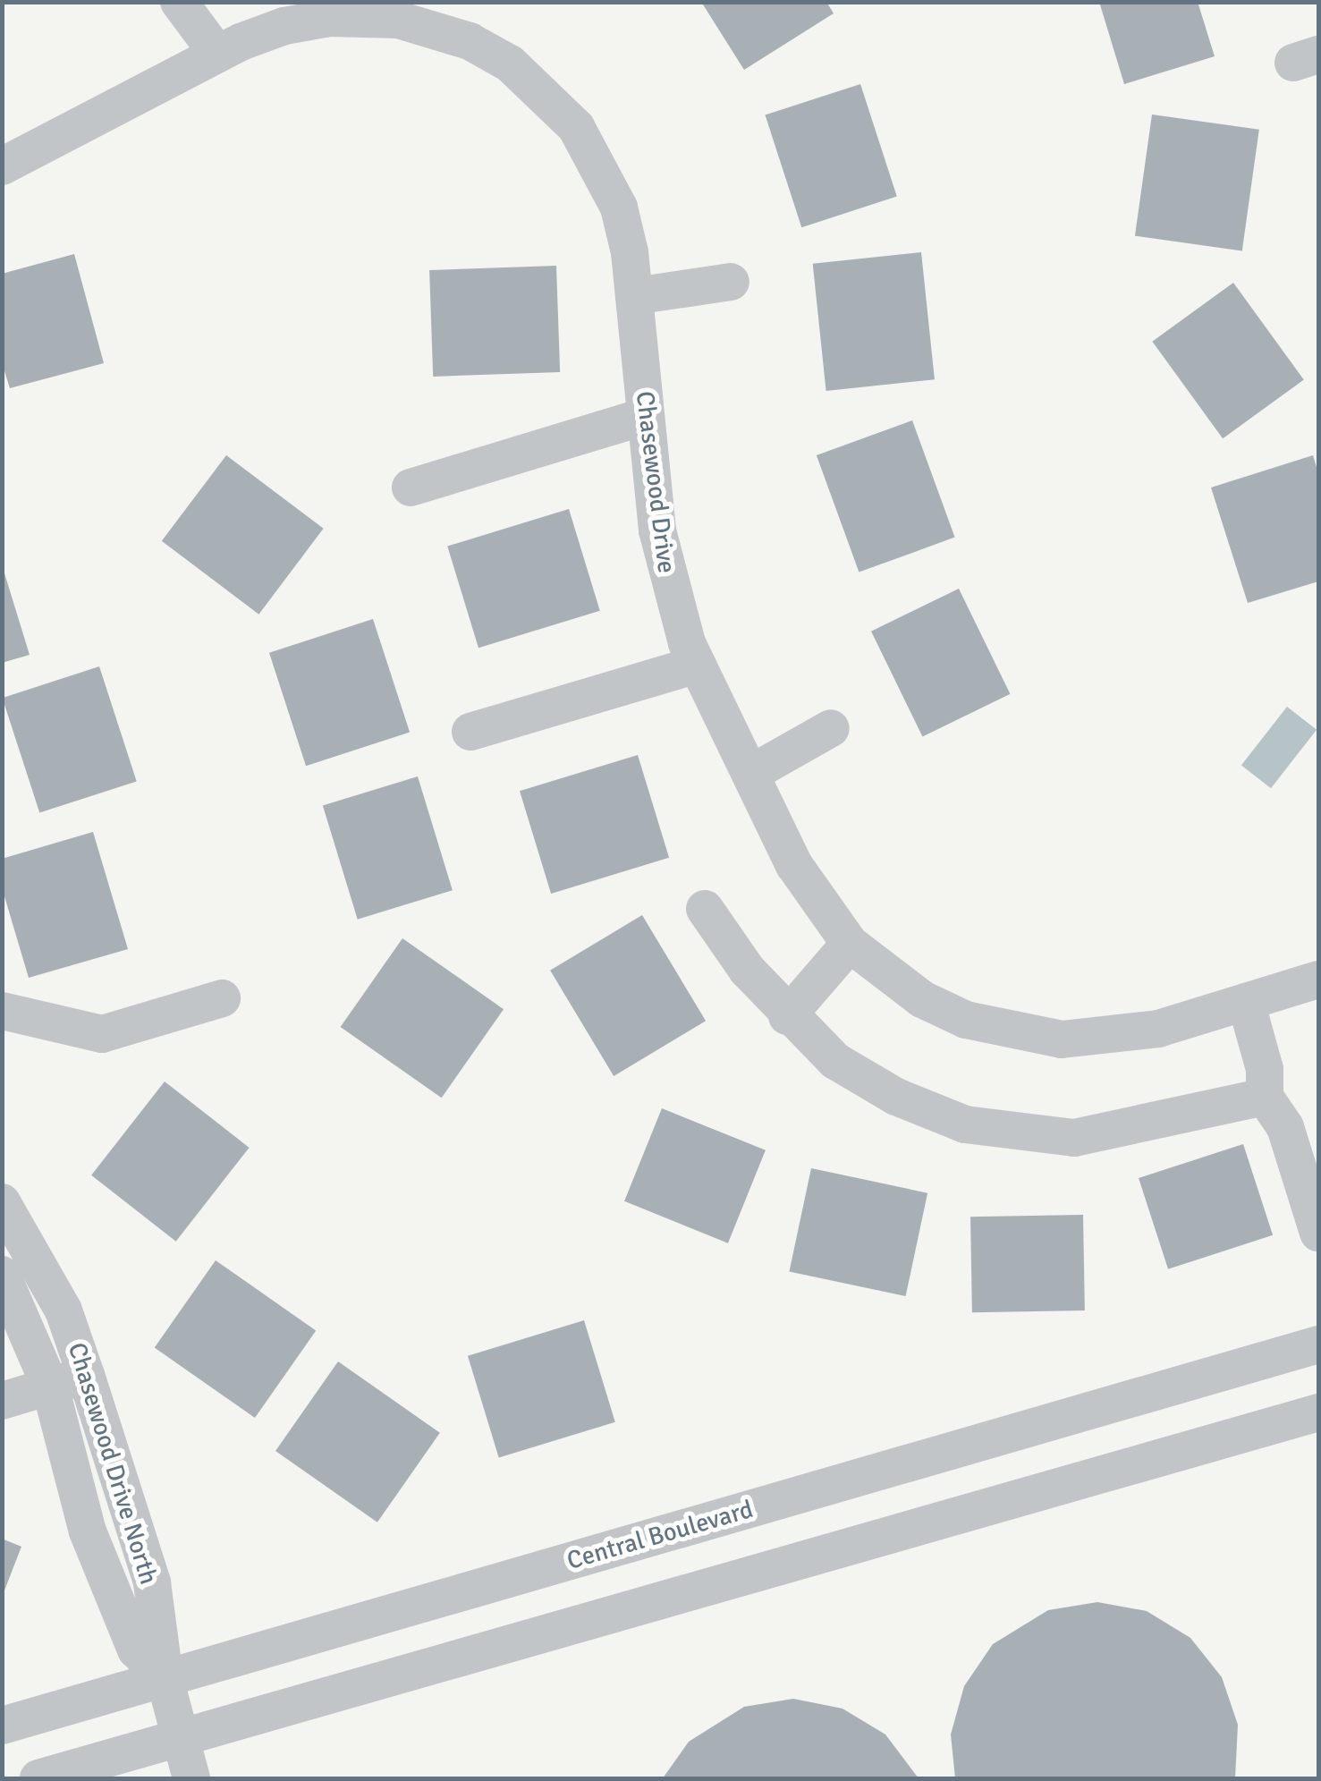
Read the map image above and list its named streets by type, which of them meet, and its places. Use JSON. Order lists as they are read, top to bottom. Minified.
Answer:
{"streets":{"street":["Chasewood Drive","Chasewood Drive North","Central Boulevard"]},"crossings":[["Chasewood Drive North","Central Boulevard"]]}
